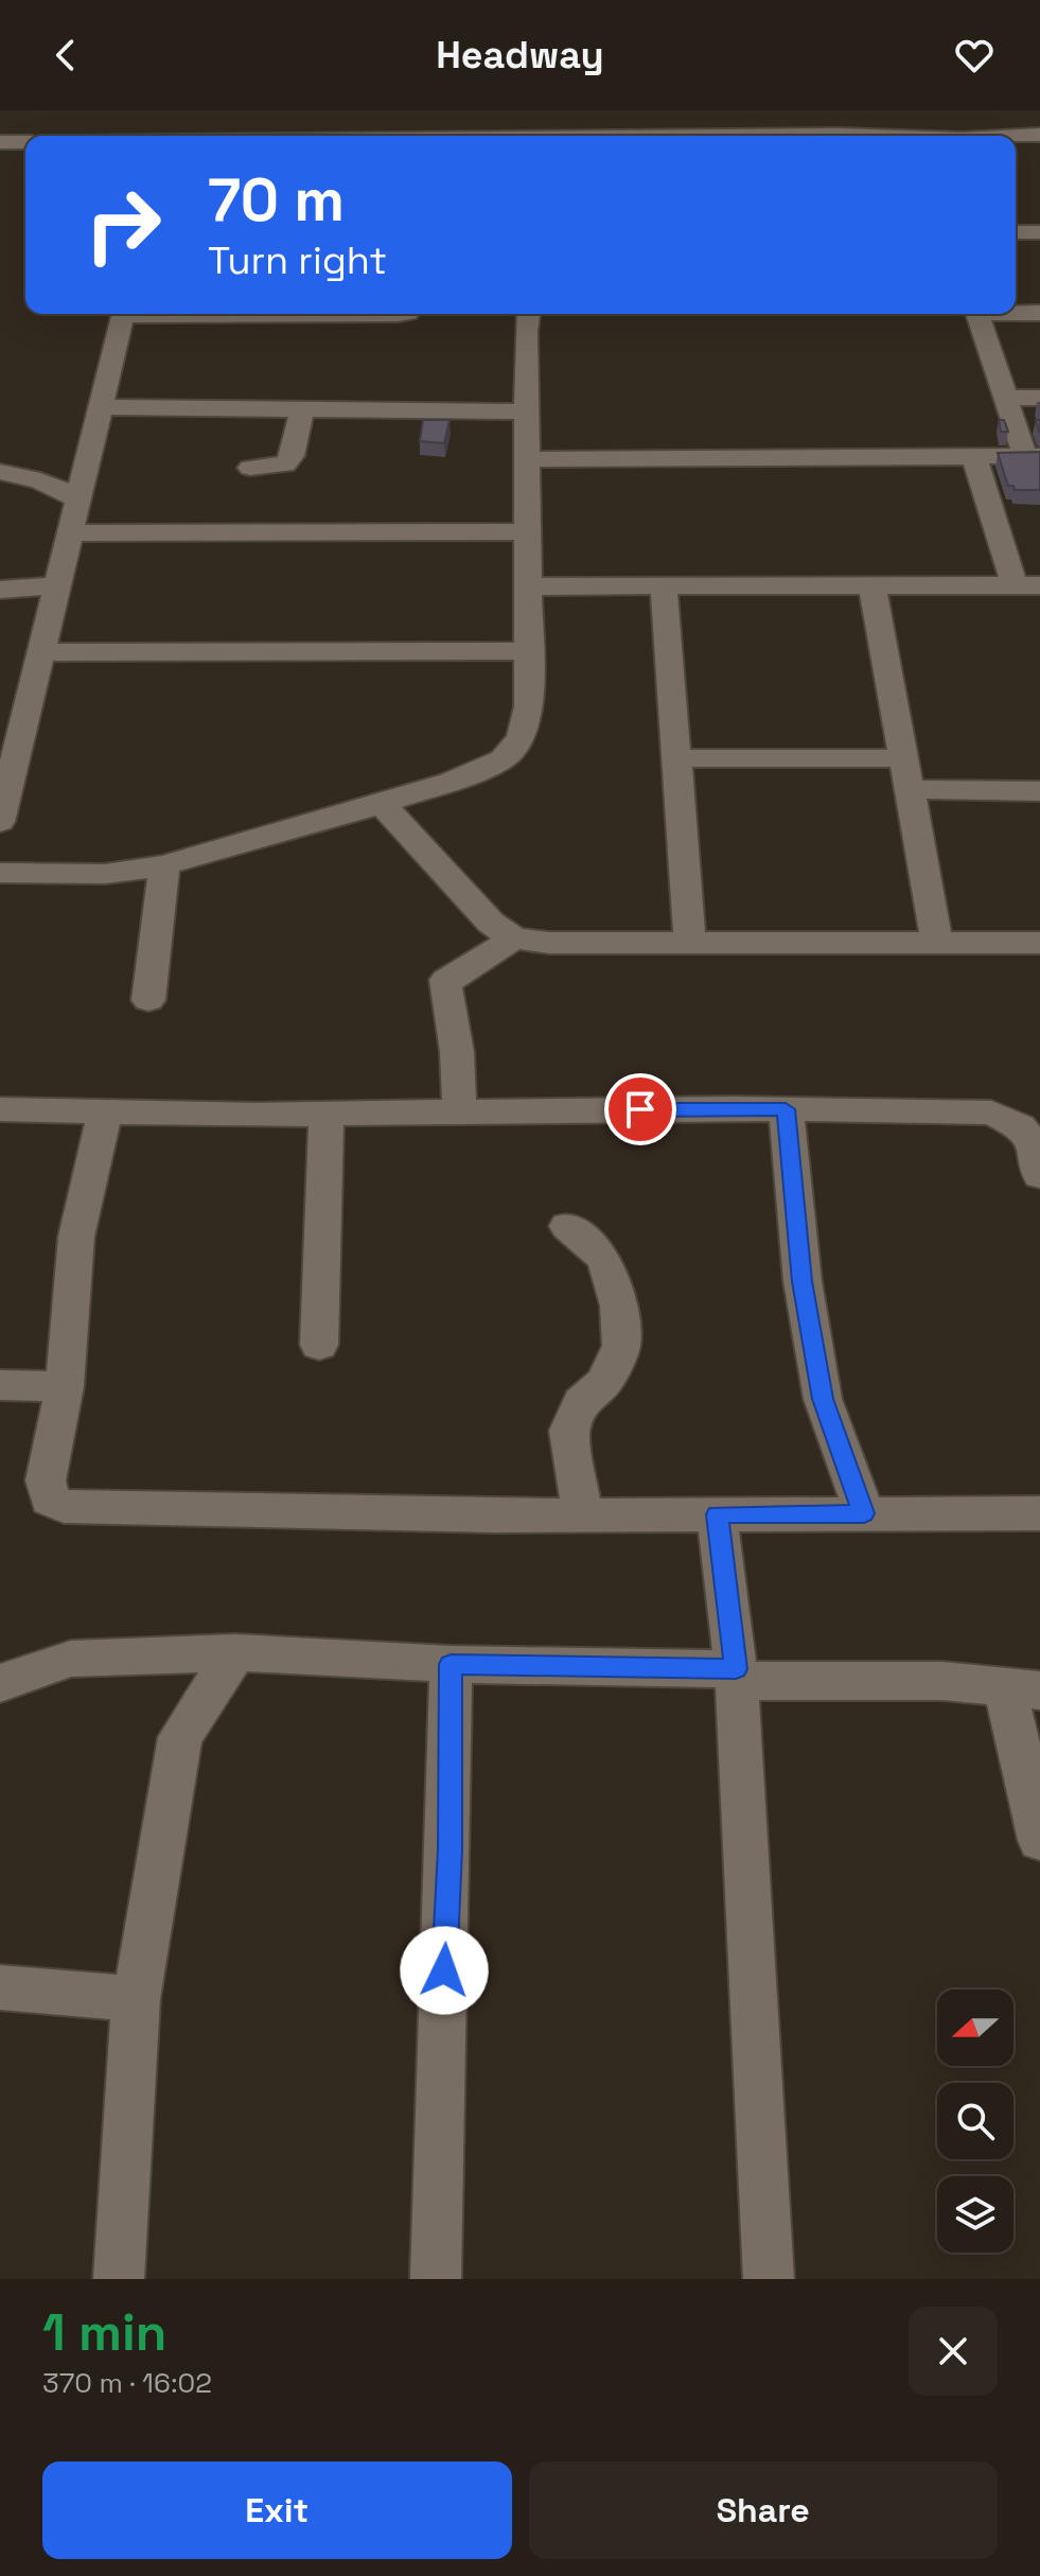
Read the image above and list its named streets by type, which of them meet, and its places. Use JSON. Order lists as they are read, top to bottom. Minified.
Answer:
{"north":"left","page":{"header":"Headway","turn":["70 m","Turn right"],"heading":["1 min","370 m · 16:02"],"buttons":["Exit","Share"]}}
